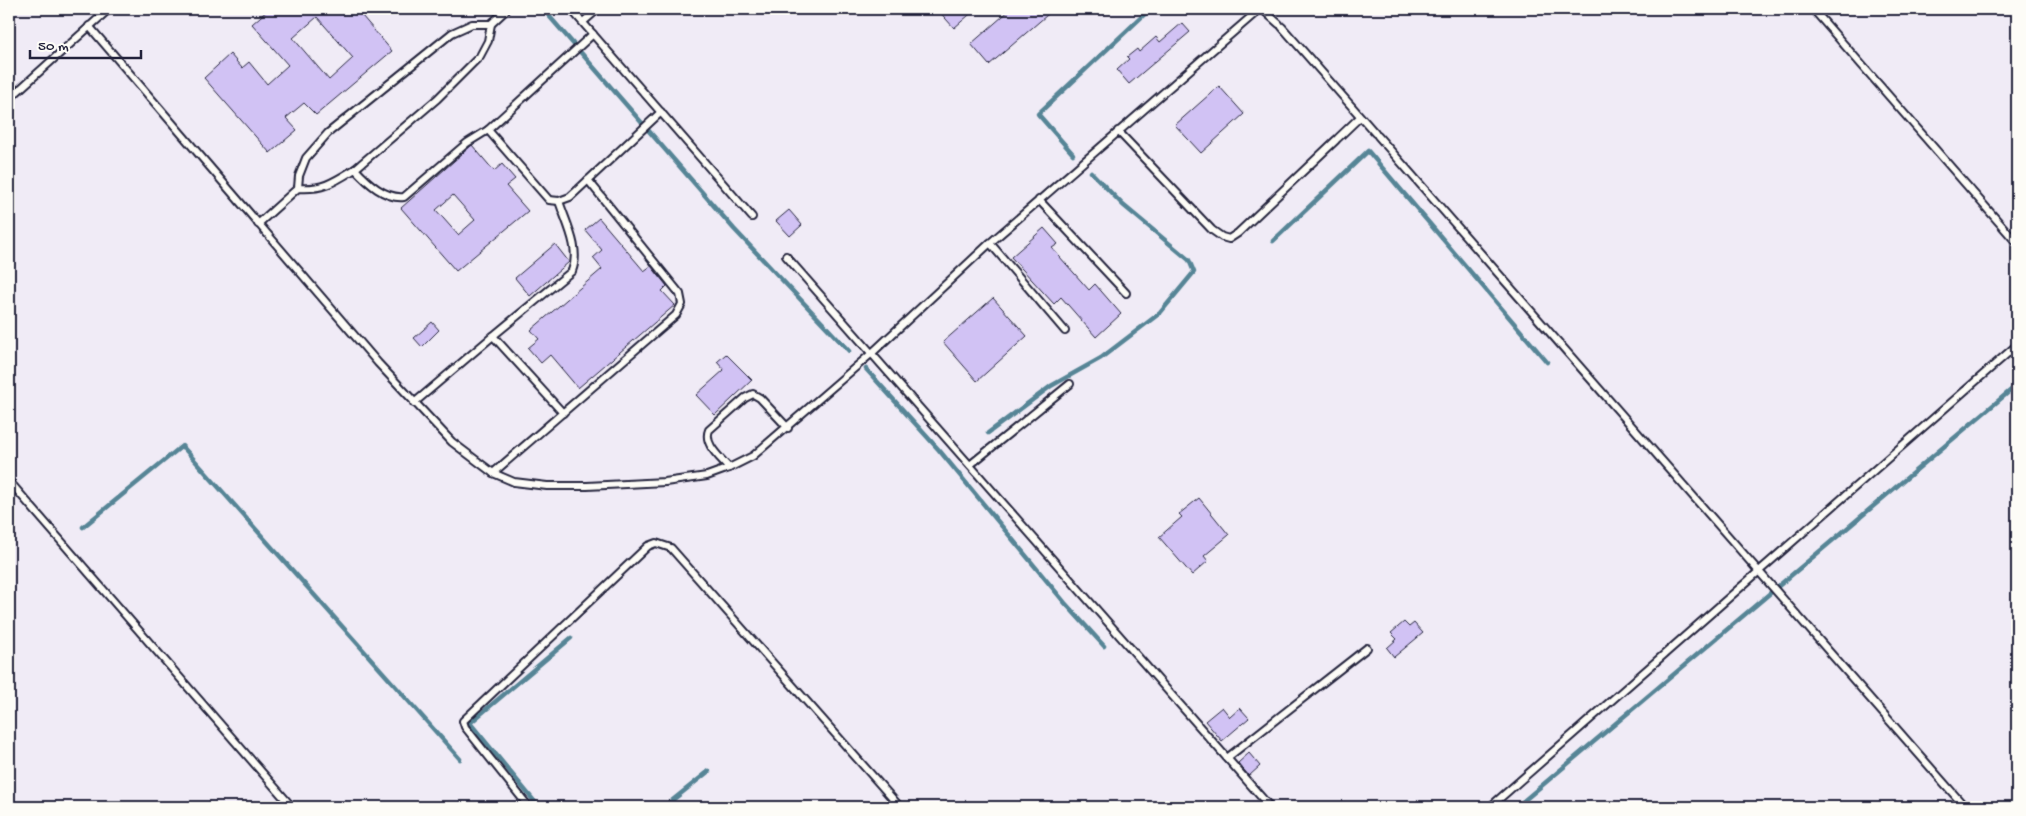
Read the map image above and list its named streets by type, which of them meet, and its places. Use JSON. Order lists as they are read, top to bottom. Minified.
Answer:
{"scale_bar":"50 m"}
